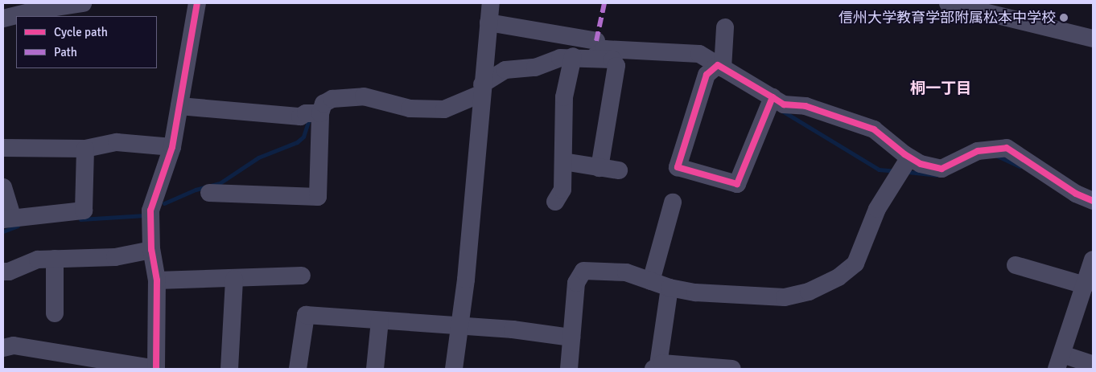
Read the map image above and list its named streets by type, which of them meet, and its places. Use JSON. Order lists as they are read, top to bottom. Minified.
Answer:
{"districts":["桐一丁目"],"places":["信州大学教育学部附属松本中学校"],"legend":["Cycle path","Path"]}
